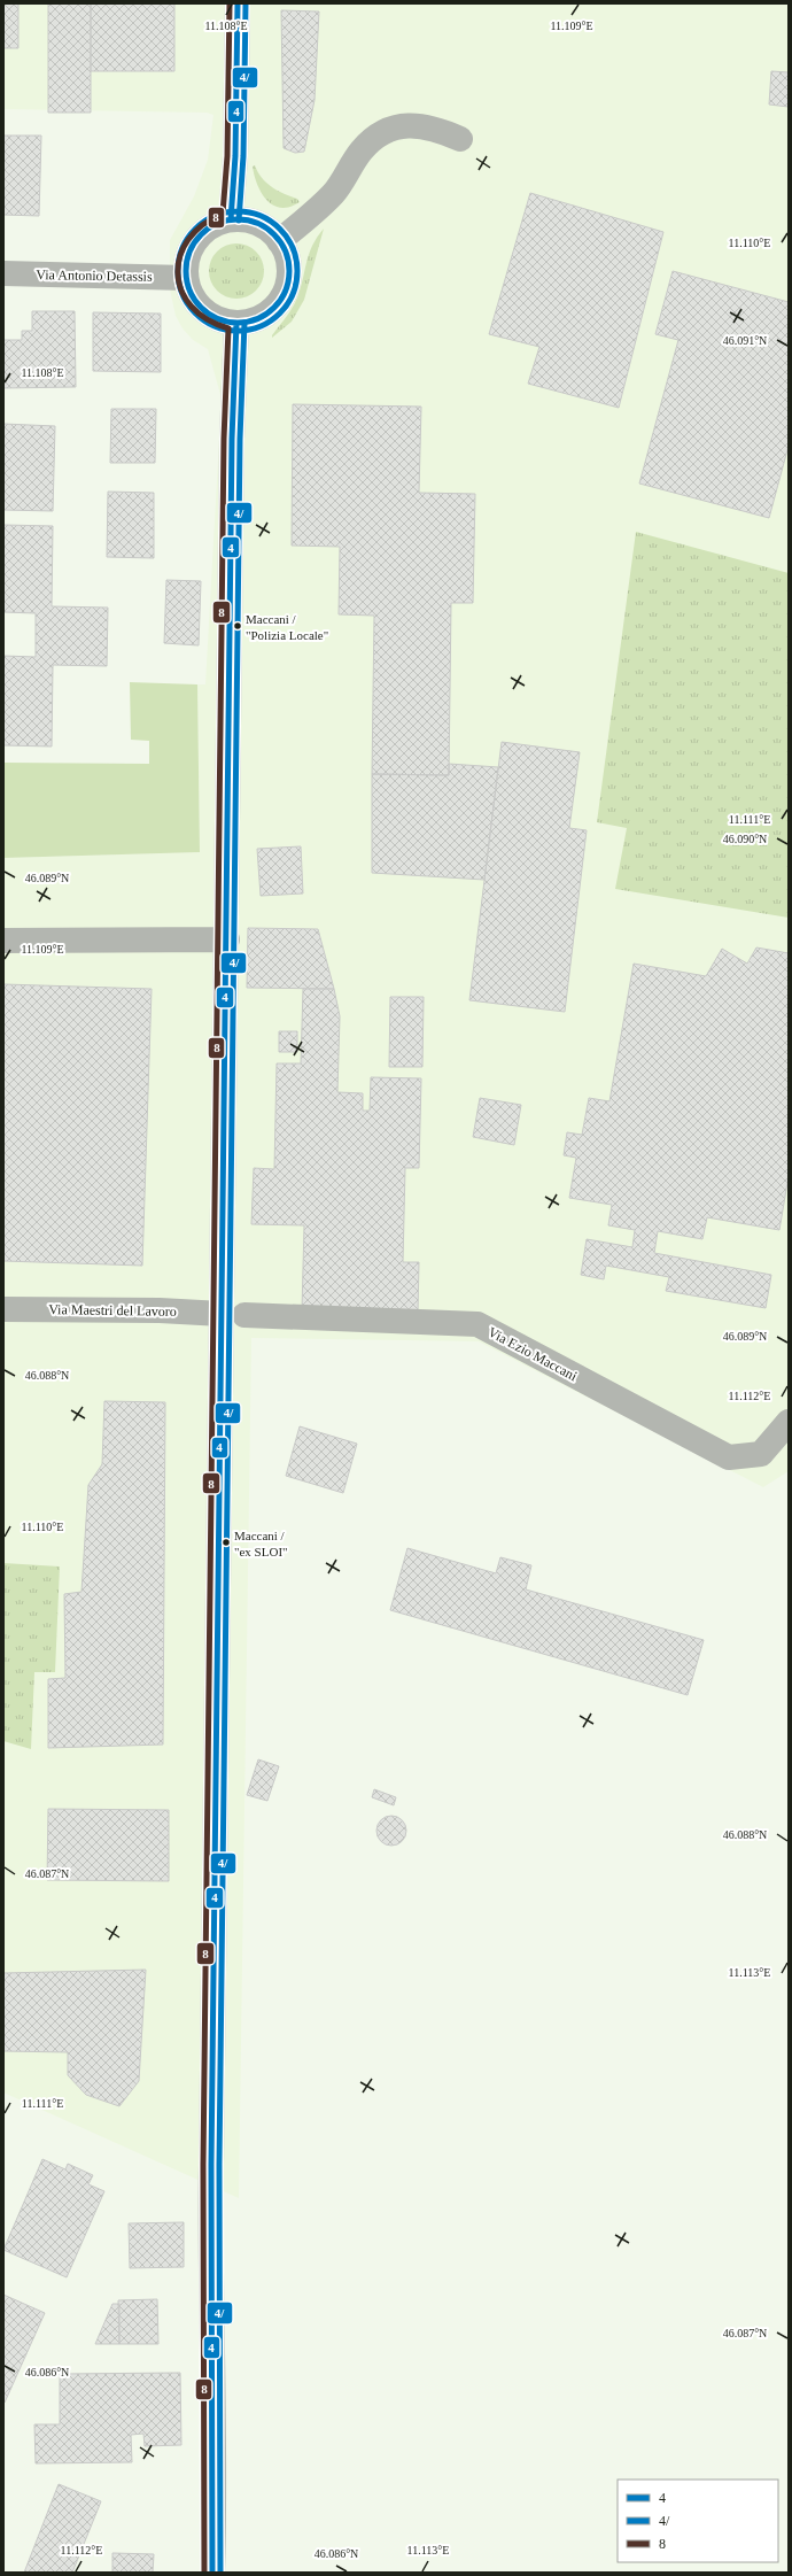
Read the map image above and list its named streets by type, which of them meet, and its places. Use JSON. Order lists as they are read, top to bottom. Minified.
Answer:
{"streets":{"street":["Via Antonio Detassis","Via Maestri del Lavoro","Via Ezio Maccani"]},"crossings":[["Via Maestri del Lavoro","Via Ezio Maccani"]],"places":["Maccani / \"Polizia Locale\"","Maccani / \"ex SLOI\""],"lines":["transit line 4","transit line 4/","transit line 8"],"legend":["4","4/","8"],"coordinates":["11.108°E","11.109°E","11.110°E","46.091°N","11.111°E","46.090°N","46.089°N","46.088°N","11.112°E","46.087°N","11.113°E","46.086°N"]}
